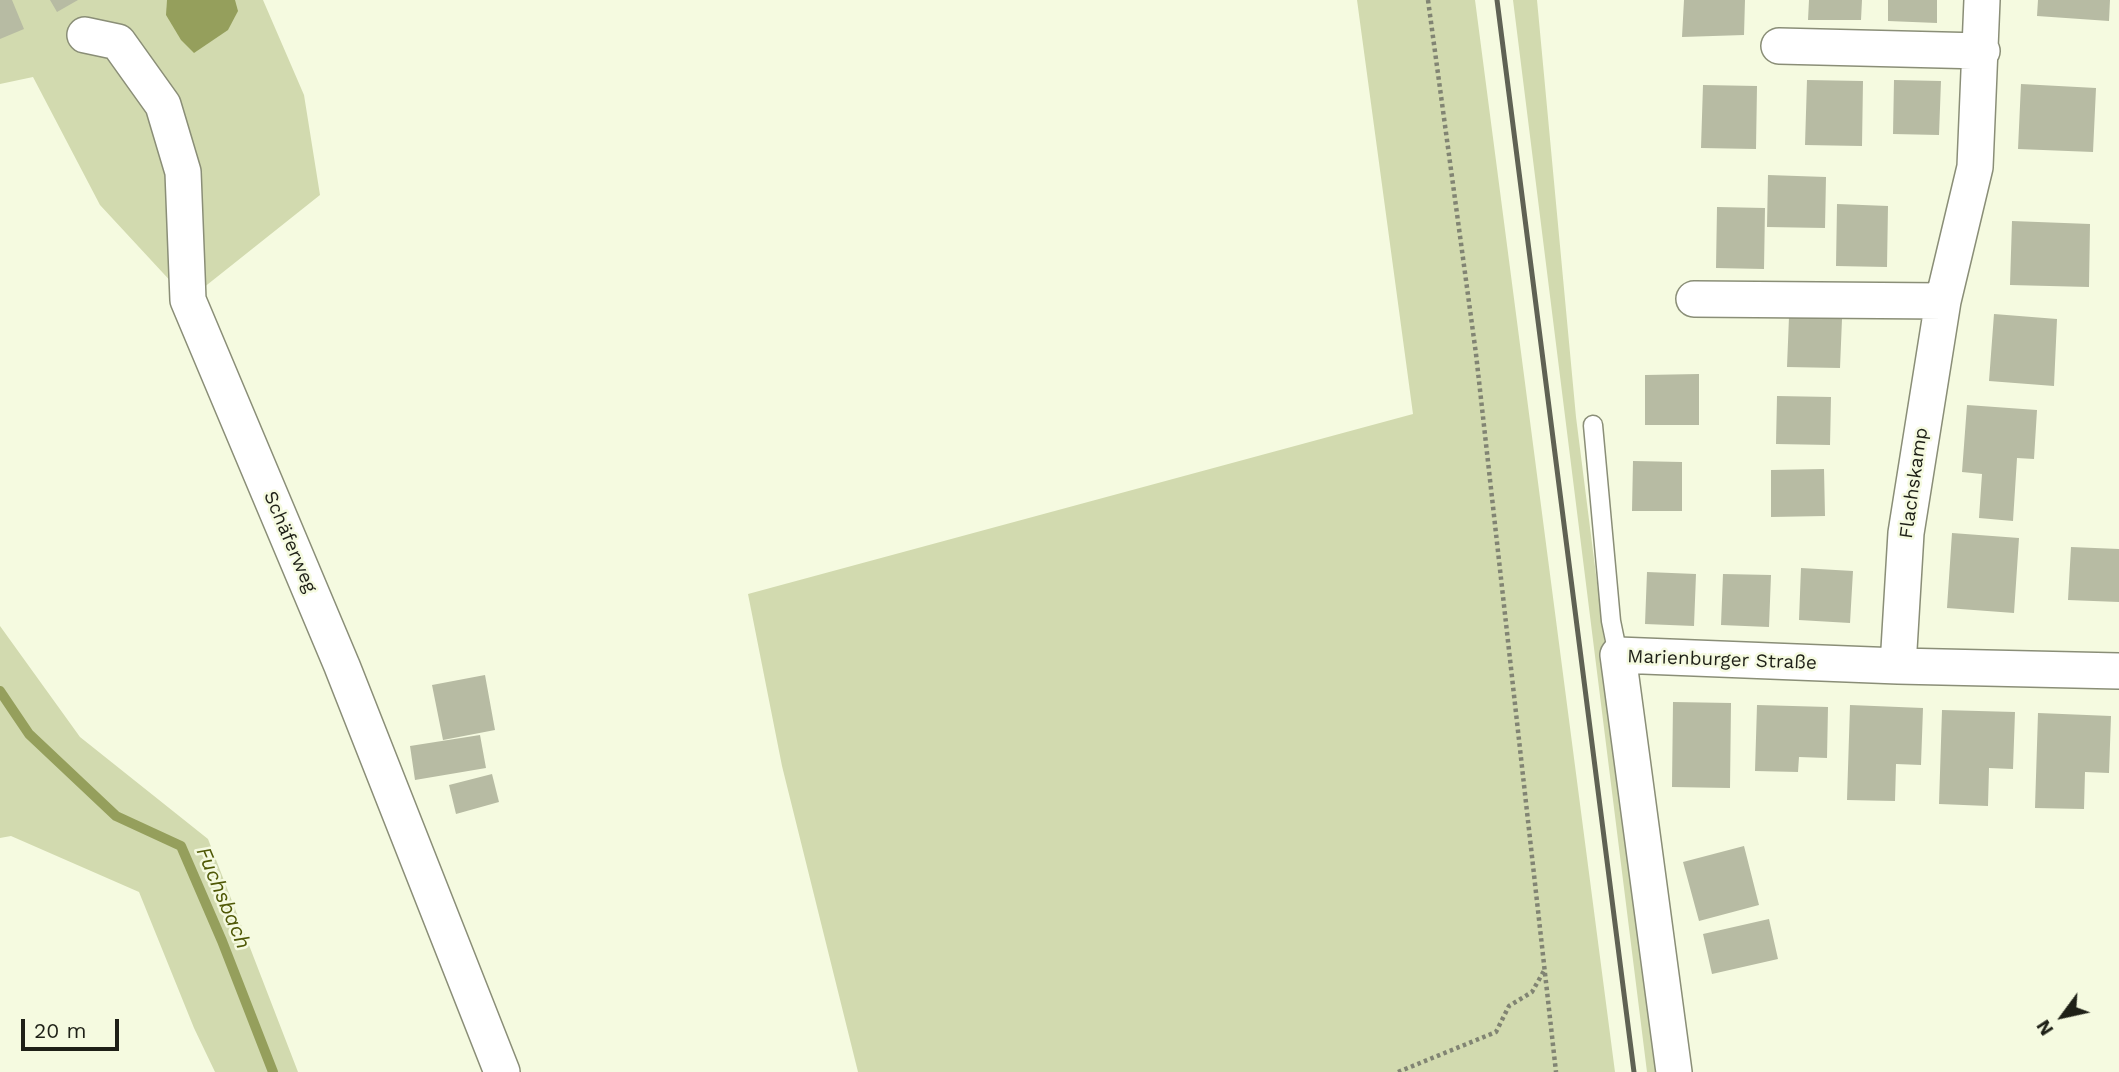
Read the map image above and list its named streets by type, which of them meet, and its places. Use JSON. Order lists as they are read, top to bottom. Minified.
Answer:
{"streets":{"street":["Flachskamp","Schäferweg","Marienburger Straße"]},"crossings":[["Flachskamp","Marienburger Straße"]],"water":["Fuchsbach"],"scale_bar":"20 m","north":"bottom left"}
